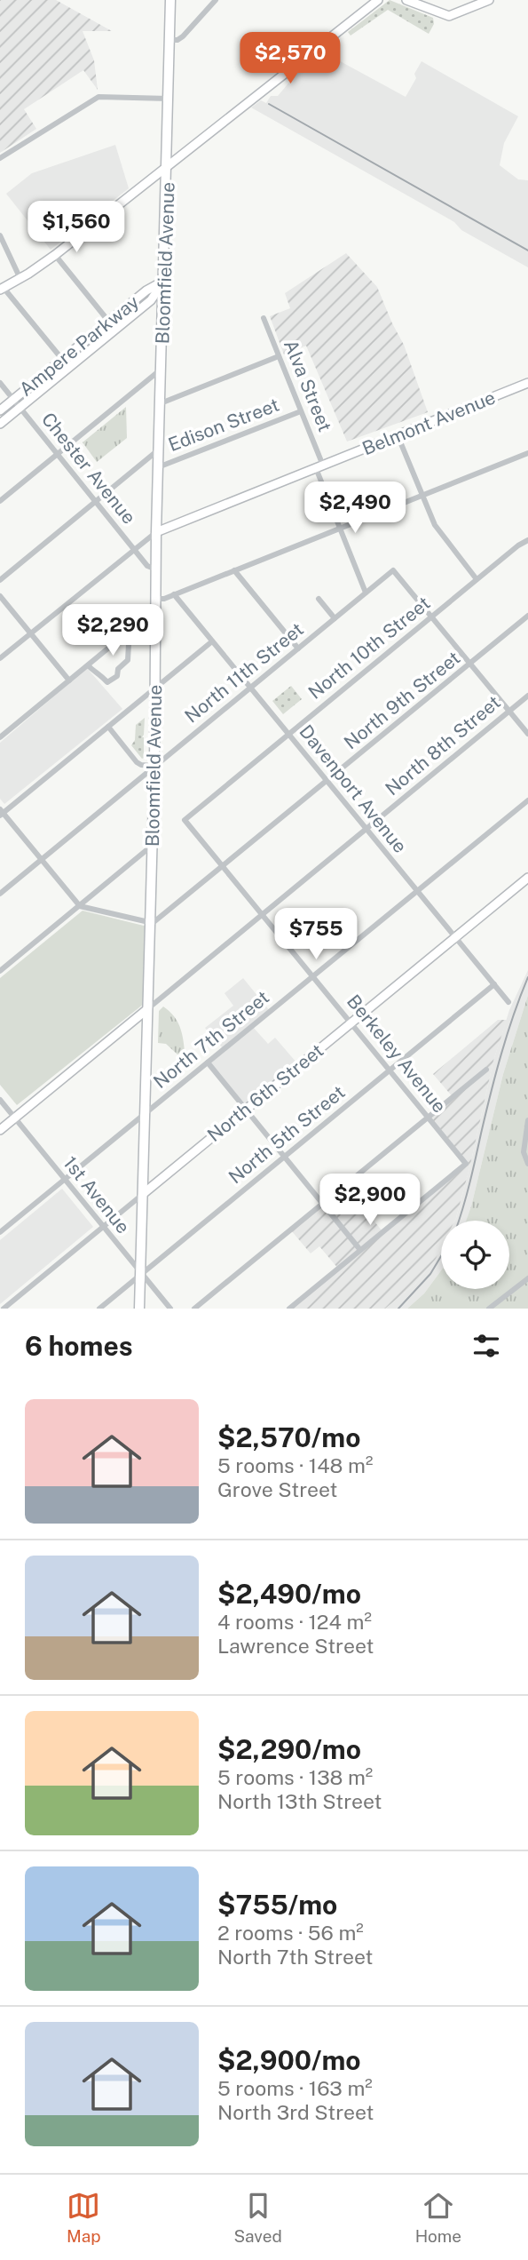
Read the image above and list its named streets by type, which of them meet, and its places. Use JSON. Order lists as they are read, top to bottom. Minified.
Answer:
{"streets":{"main road":["Bloomfield Avenue"],"street":["Ampere Parkway","Alva Street","Belmont Avenue","Edison Street","Chester Avenue","North 10th Street","North 11th Street","North 9th Street","North 8th Street","Davenport Avenue","North 7th Street","Berkeley Avenue","North 6th Street","North 5th Street","1st Avenue"]},"crossings":[["Bloomfield Avenue","Ampere Parkway"],["Bloomfield Avenue","Belmont Avenue"],["Bloomfield Avenue","Edison Street"],["Bloomfield Avenue","Chester Avenue"],["Bloomfield Avenue","North 11th Street"],["Bloomfield Avenue","North 9th Street"],["Bloomfield Avenue","North 8th Street"],["Bloomfield Avenue","North 7th Street"],["Bloomfield Avenue","North 6th Street"],["Bloomfield Avenue","North 5th Street"],["Bloomfield Avenue","1st Avenue"],["Ampere Parkway","Chester Avenue"],["Alva Street","Belmont Avenue"],["Alva Street","Edison Street"],["Alva Street","North 11th Street"],["North 10th Street","North 11th Street"],["North 10th Street","Davenport Avenue"],["North 10th Street","Berkeley Avenue"],["North 11th Street","Davenport Avenue"],["North 9th Street","Davenport Avenue"],["North 9th Street","Berkeley Avenue"],["North 8th Street","Davenport Avenue"],["North 8th Street","Berkeley Avenue"],["Davenport Avenue","North 7th Street"],["Davenport Avenue","North 6th Street"],["Davenport Avenue","North 5th Street"],["North 7th Street","Berkeley Avenue"],["North 7th Street","1st Avenue"],["Berkeley Avenue","North 6th Street"],["Berkeley Avenue","North 5th Street"],["North 6th Street","1st Avenue"],["North 5th Street","1st Avenue"]],"page":{"price":["$2,570","$1,560","$2,490","$2,290","$755","$2,900"],"heading":"6 homes","list":[{"name":"$2,570/mo","note":"5 rooms · 148 m² · Grove Street"},{"name":"$2,490/mo","note":"4 rooms · 124 m² · Lawrence Street"},{"name":"$2,290/mo","note":"5 rooms · 138 m² · North 13th Street"},{"name":"$755/mo","note":"2 rooms · 56 m² · North 7th Street"},{"name":"$2,900/mo","note":"5 rooms · 163 m² · North 3rd Street"}],"tabs":["Map","Saved","Home"]}}
